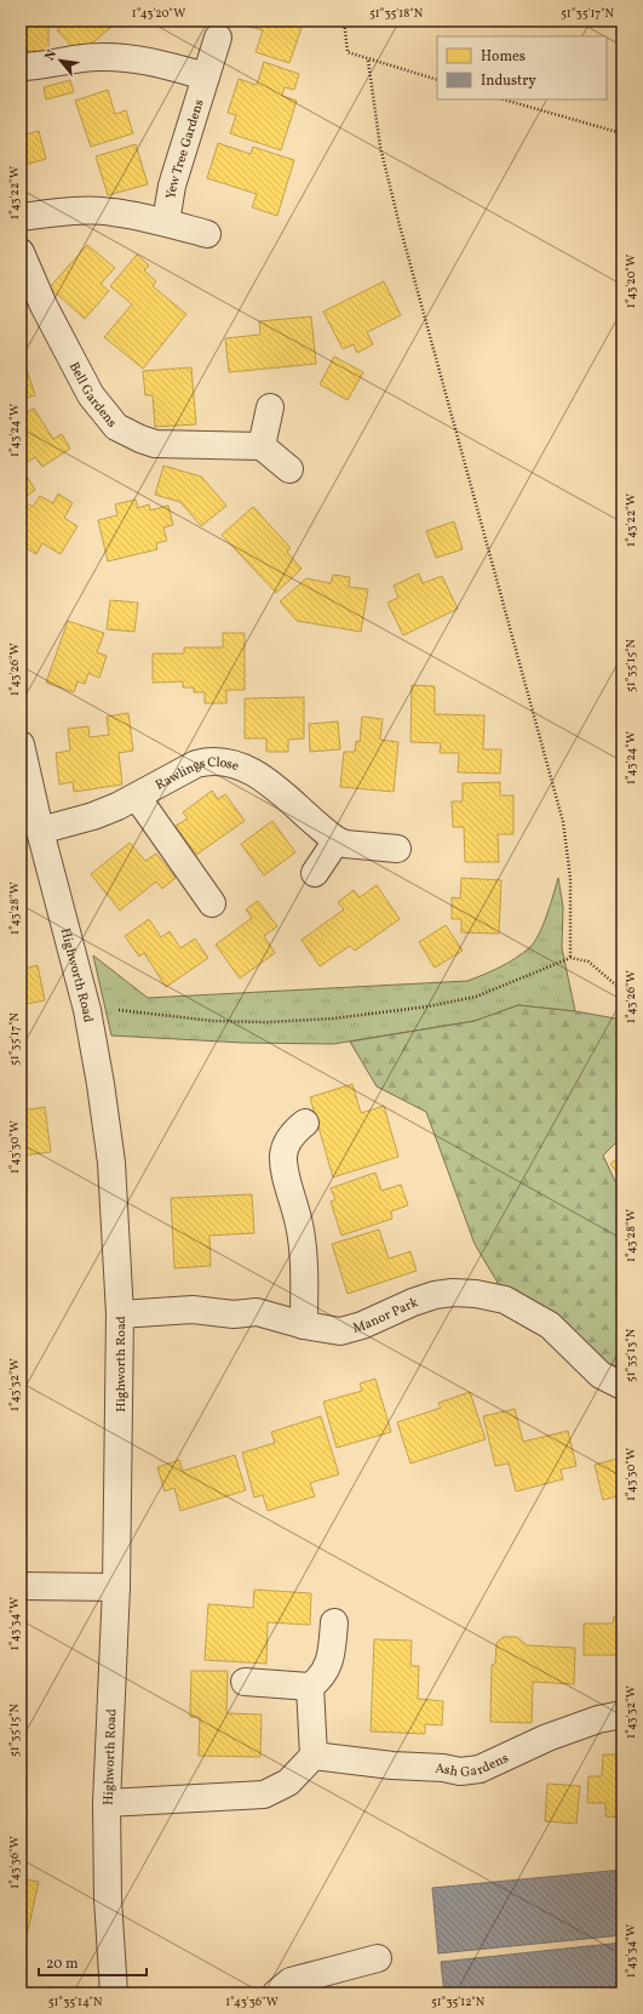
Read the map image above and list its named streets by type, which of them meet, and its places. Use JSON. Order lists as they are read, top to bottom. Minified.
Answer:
{"streets":{"street":["Yew Tree Gardens","Bell Gardens","Rawlings Close","Highworth Road","Manor Park","Ash Gardens"]},"crossings":[["Rawlings Close","Highworth Road"],["Highworth Road","Manor Park"]],"legend":["Homes","Industry"],"scale_bar":"20 m","north":"top left","coordinates":["1°43'20\"W","51°35'18\"N","51°35'17\"N","1°43'22\"W","1°43'24\"W","51°35'15\"N","1°43'26\"W","1°43'28\"W","1°43'30\"W","51°35'13\"N","1°43'32\"W","1°43'34\"W","1°43'36\"W","51°35'14\"N","51°35'12\"N"]}
